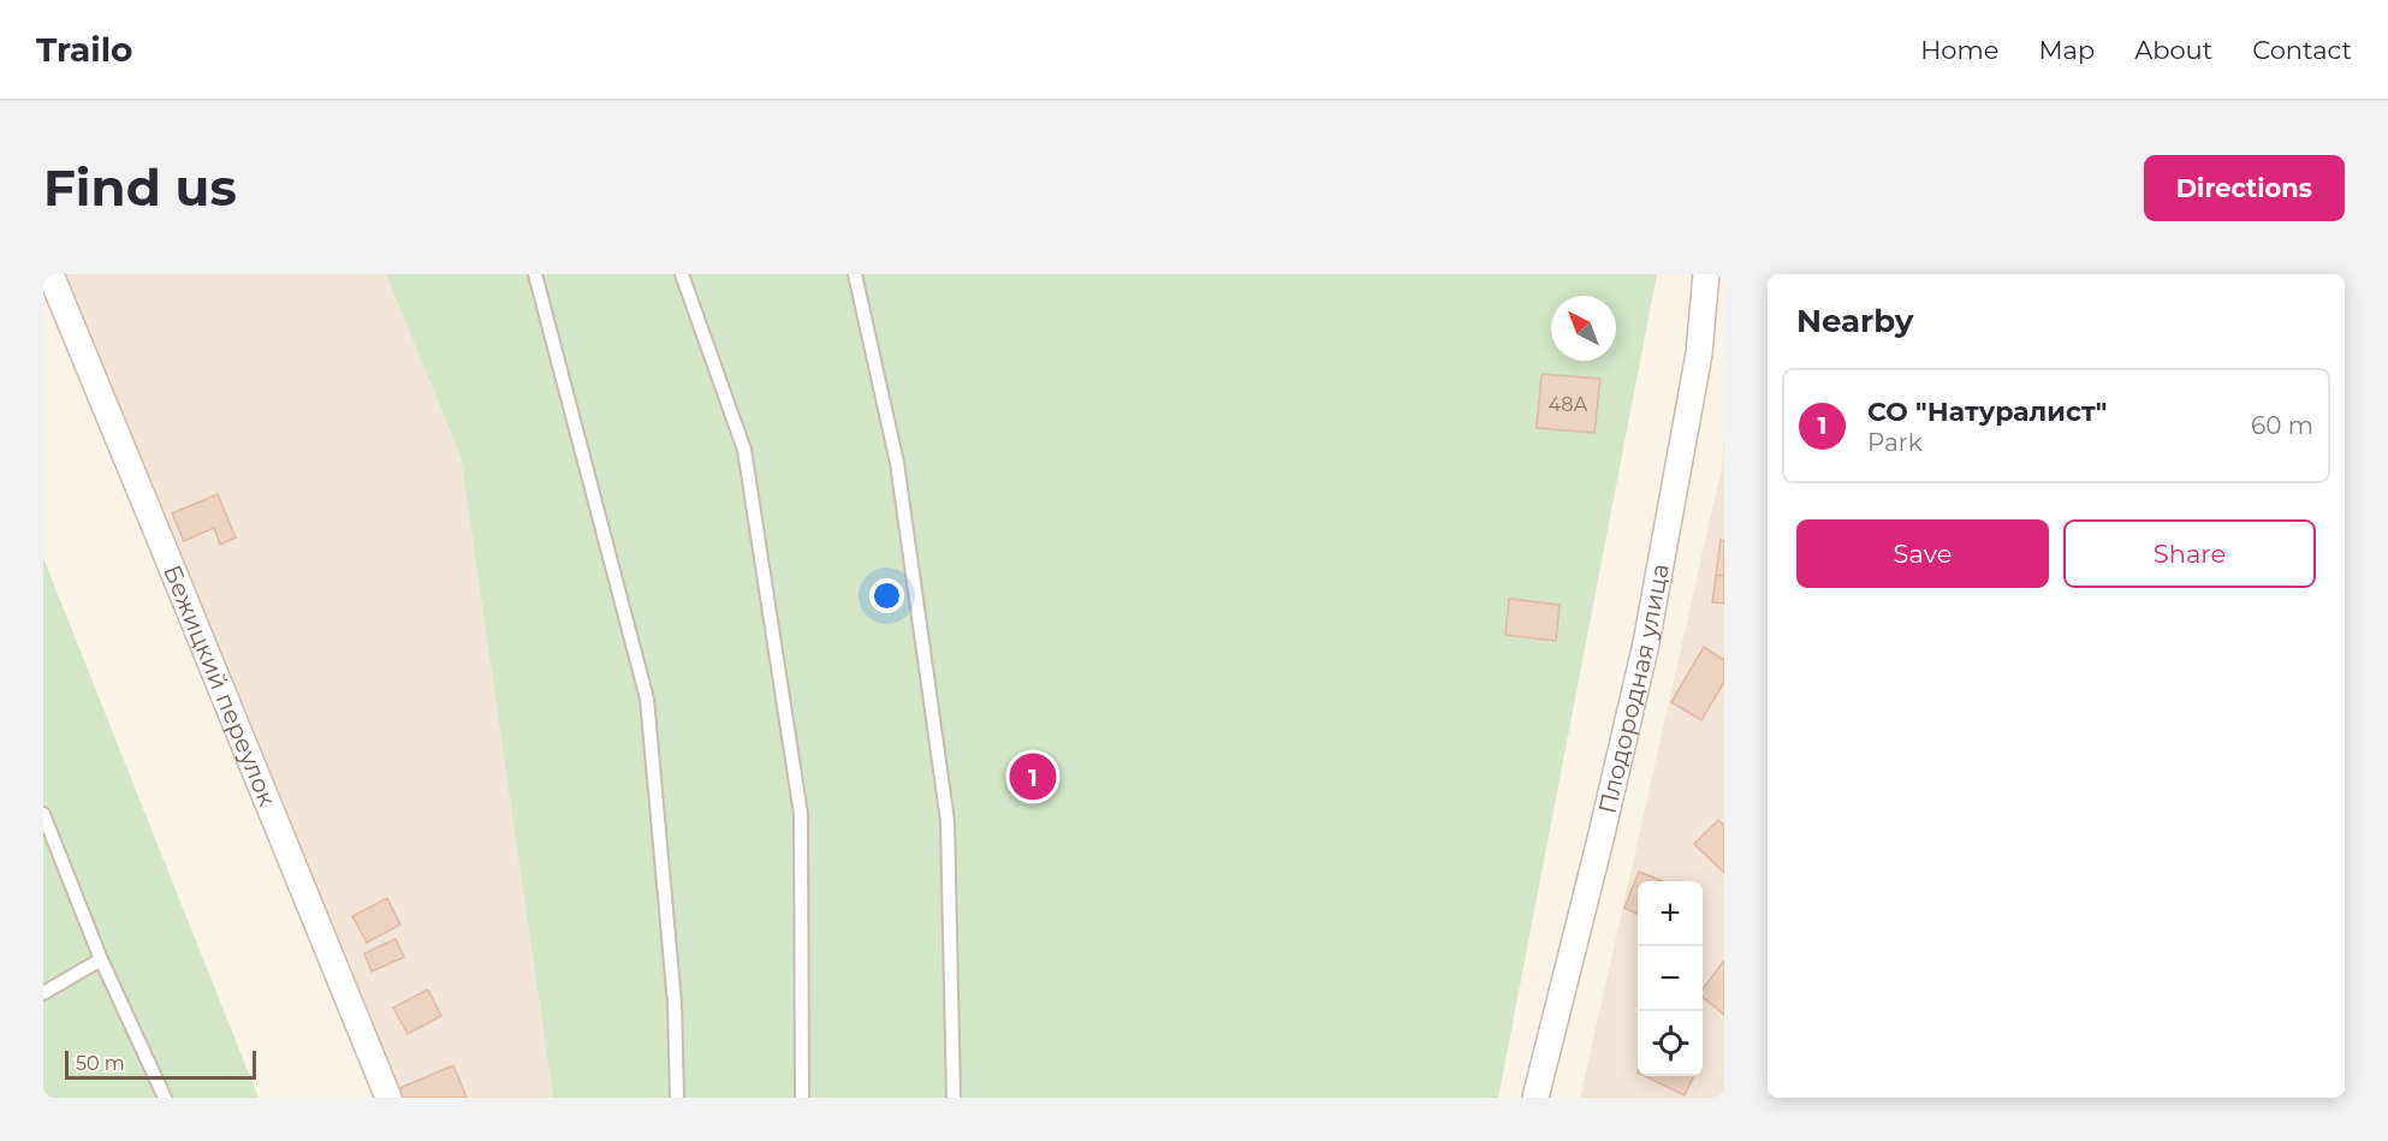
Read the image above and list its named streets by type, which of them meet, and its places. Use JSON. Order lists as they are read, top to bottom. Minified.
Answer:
{"streets":{"street":["Бежицкий переулок","Плодородная улица"]},"house_numbers":["48А"],"scale_bar":"50 m","north":"top left","page":{"header":"Trailo","nav":["Home","Map","About","Contact"],"buttons":["Directions",["Save","Share"]],"title":"Find us","heading":"Nearby","list":[{"mark":"1","name":"СО \"Натуралист\"","note":"Park","value":"60 m"}],"pins":"1","map_buttons":["+","−"],"scale":"50 m"}}
